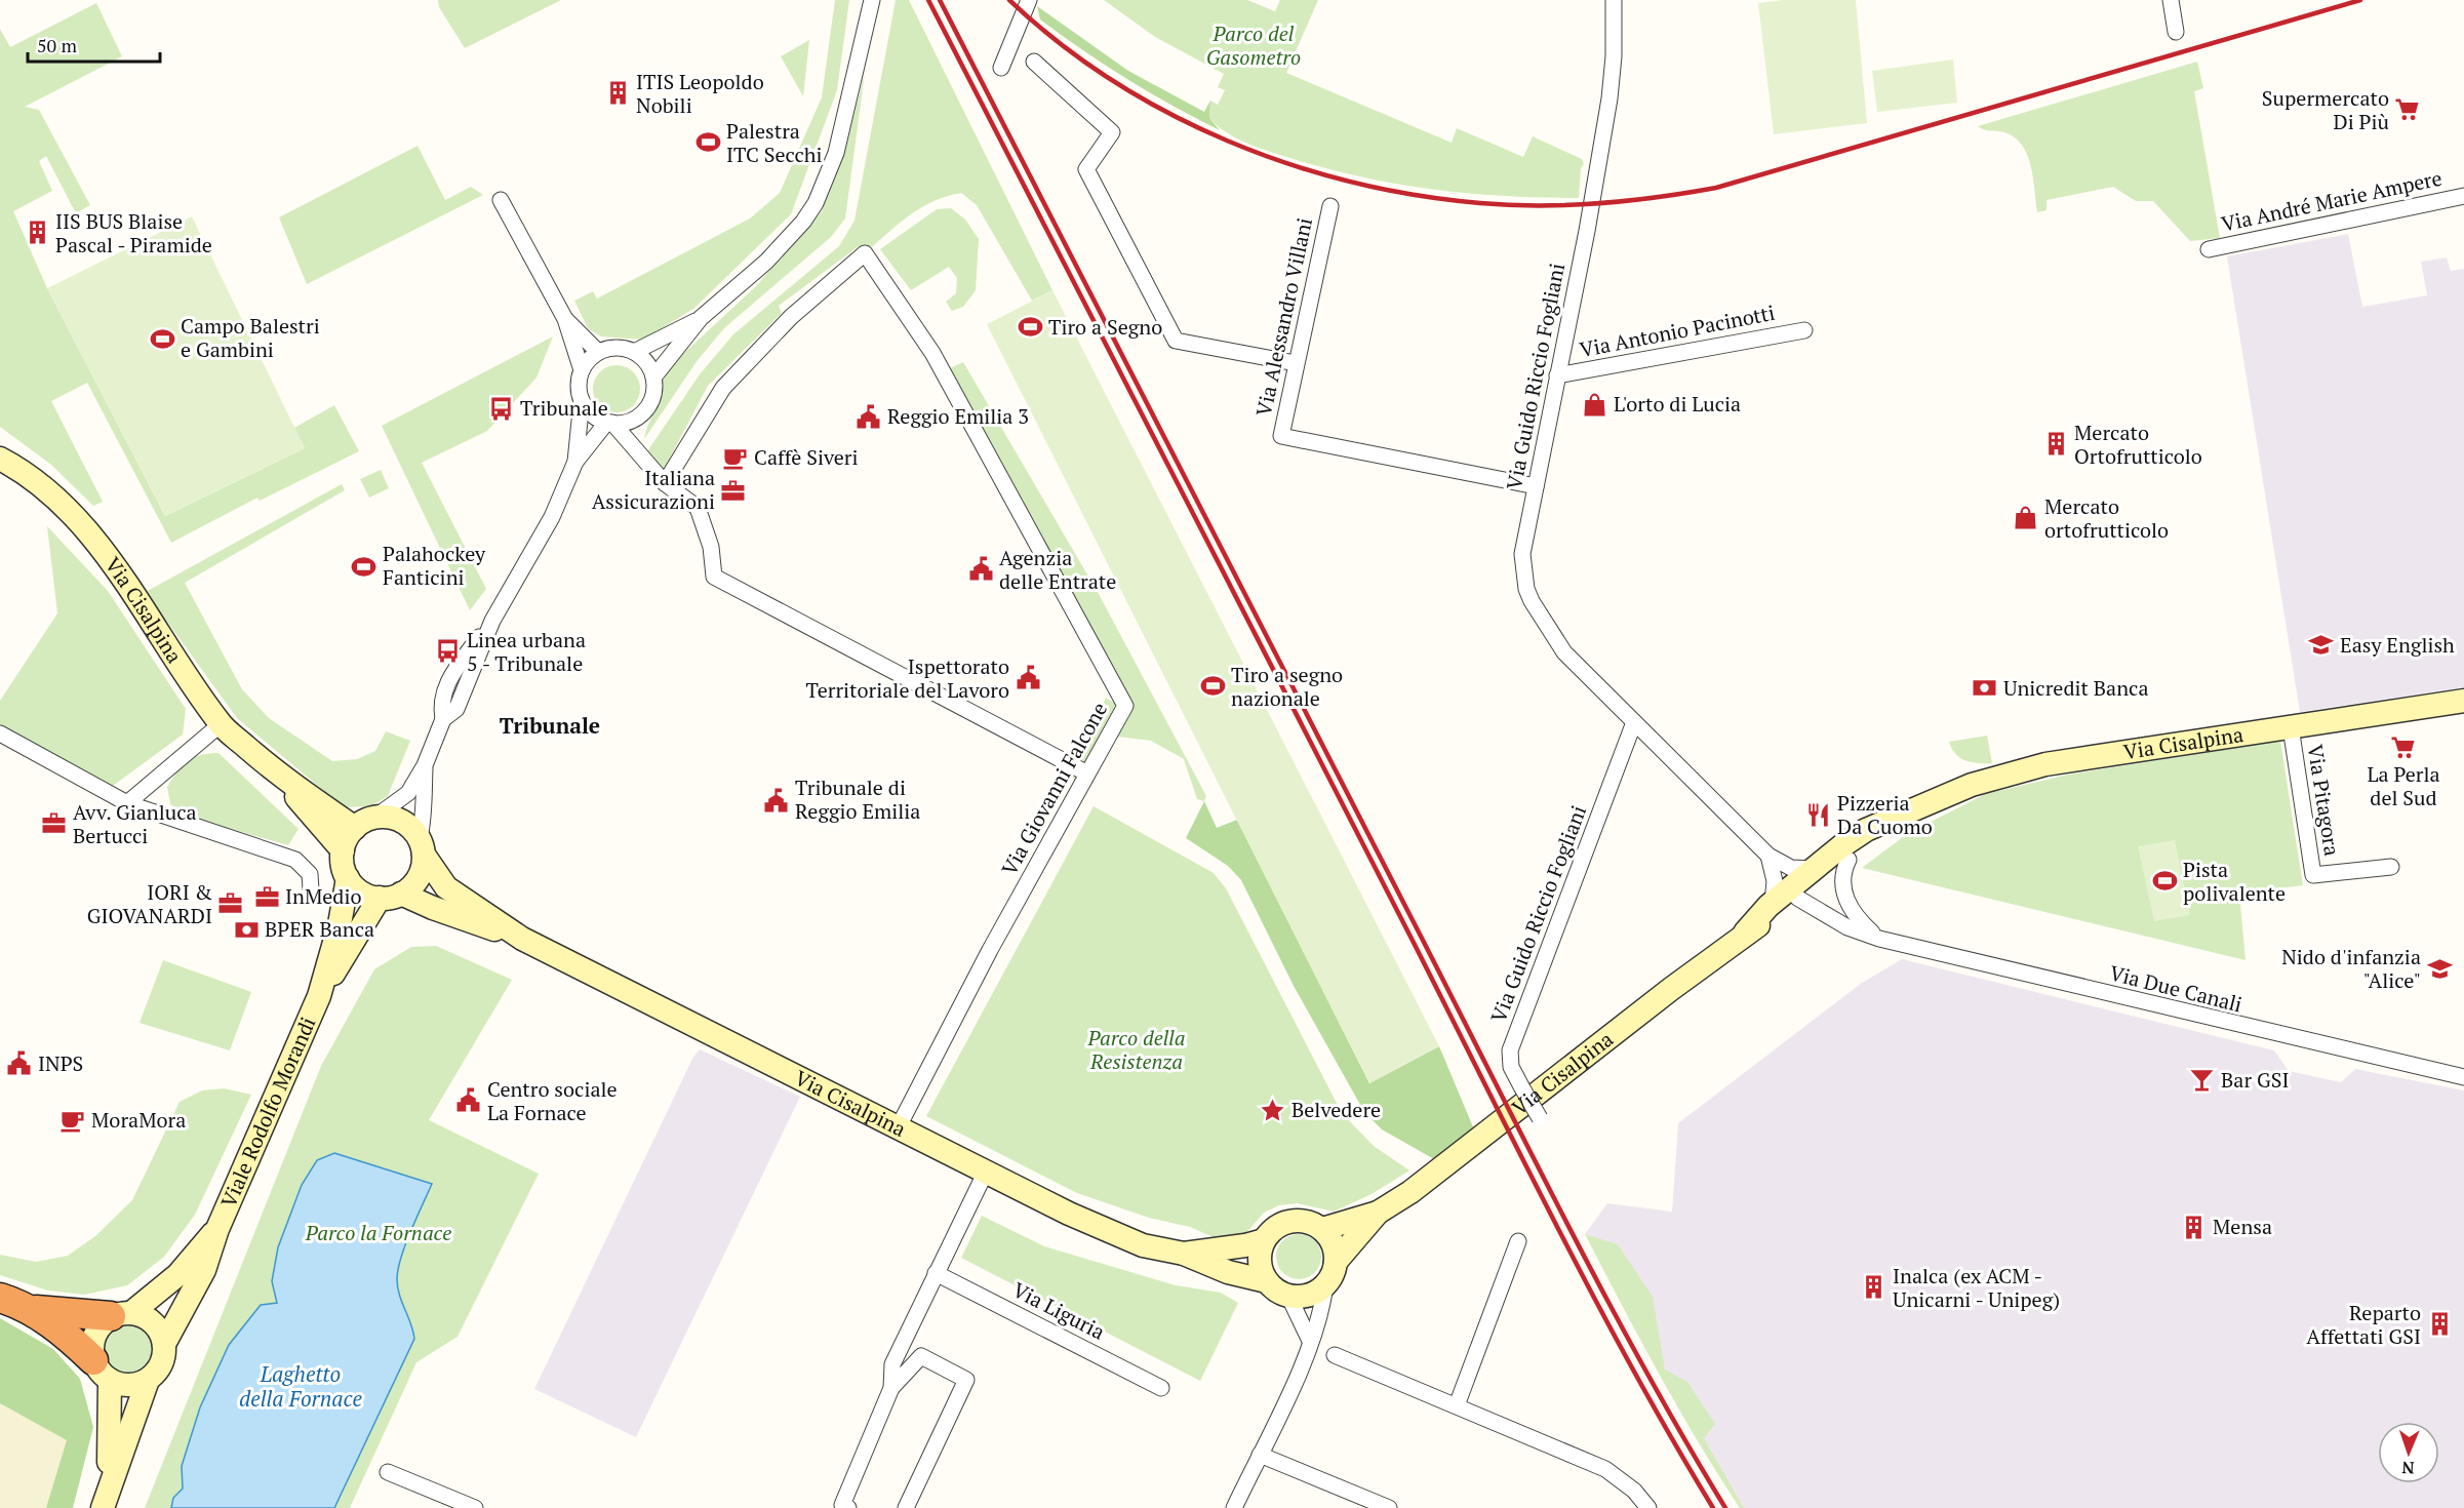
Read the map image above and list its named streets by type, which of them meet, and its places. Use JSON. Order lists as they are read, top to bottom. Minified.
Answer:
{"streets":{"main road":["Via Cisalpina","Viale Rodolfo Morandi"],"street":["Via André Marie Ampere","Via Alessandro Villani","Via Antonio Pacinotti","Via Guido Riccio Fogliani","Via Giovanni Falcone","Via Pitagora","Via Due Canali","Via Liguria"]},"crossings":[["Via Alessandro Villani","Via Guido Riccio Fogliani"],["Via Antonio Pacinotti","Via Guido Riccio Fogliani"],["Via Guido Riccio Fogliani","Via Cisalpina"],["Via Cisalpina","Via Giovanni Falcone"],["Via Cisalpina","Via Pitagora"],["Via Cisalpina","Via Due Canali"],["Via Cisalpina","Viale Rodolfo Morandi"]],"districts":["Tribunale"],"water":["Laghetto della Fornace"],"parks":["Parco del Gasometro","Parco della Resistenza","Parco la Fornace"],"places":{"building":["ITIS Leopoldo Nobili","IIS BUS Blaise Pascal - Piramide","Mercato Ortofrutticolo","Mensa","Inalca (ex ACM - Unicarni - Unipeg)","Reparto Affettati GSI"],"supermarket":["Supermercato Di Più","La Perla del Sud"],"sports":["Palestra ITC Secchi","Tiro a Segno","Campo Balestri e Gambini","Palahockey Fanticini","Tiro a segno nazionale","Pista polivalente"],"shop":["L'orto di Lucia","Mercato ortofrutticolo"],"bus stop":["Tribunale","Linea urbana 5 - Tribunale"],"public building":["Reggio Emilia 3","Agenzia delle Entrate","Ispettorato Territoriale del Lavoro","Tribunale di Reggio Emilia","INPS","Centro sociale La Fornace"],"cafe":["Caffè Siveri","MoraMora"],"office":["Italiana Assicurazioni","Avv. Gianluca Bertucci","InMedio","IORI & GIOVANARDI"],"school or university":["Easy English","Nido d'infanzia \"Alice\""],"bank":["Unicredit Banca","BPER Banca"],"restaurant":["Pizzeria Da Cuomo"],"bar":["Bar GSI"],"place":["Belvedere"]},"scale_bar":"50 m","north":"bottom"}
